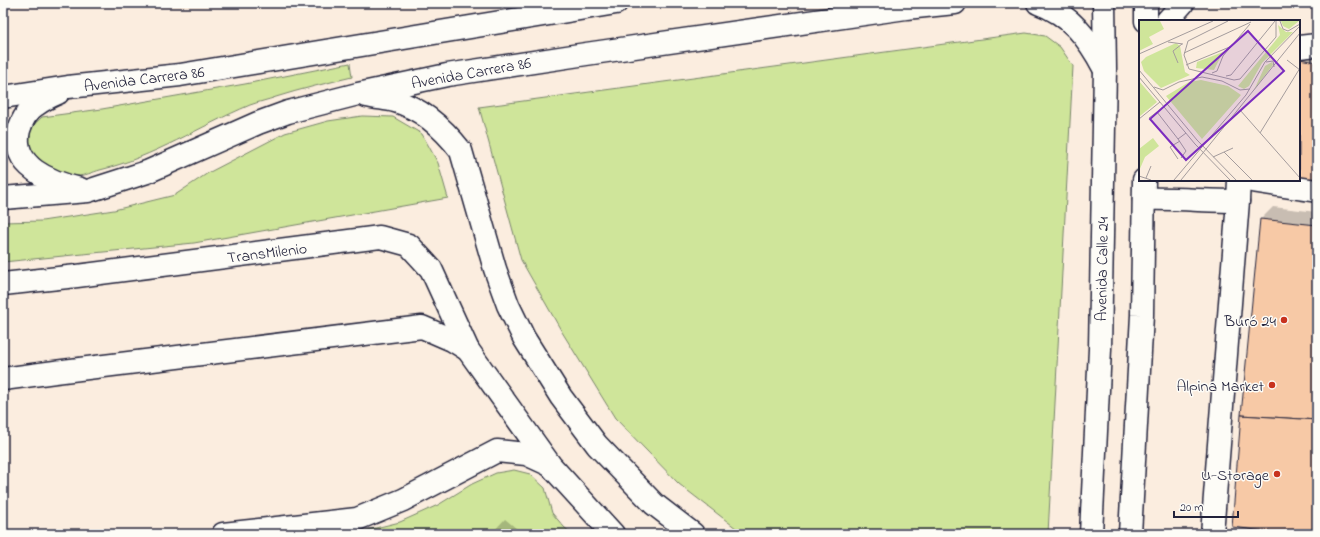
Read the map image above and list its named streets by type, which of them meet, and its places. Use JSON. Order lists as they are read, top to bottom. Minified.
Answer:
{"streets":{"main road":["Avenida Carrera 86","TransMilenio","Avenida Calle 24"]},"places":["Buró 24","Alpina Market","U-Storage"],"scale_bar":"20 m"}
